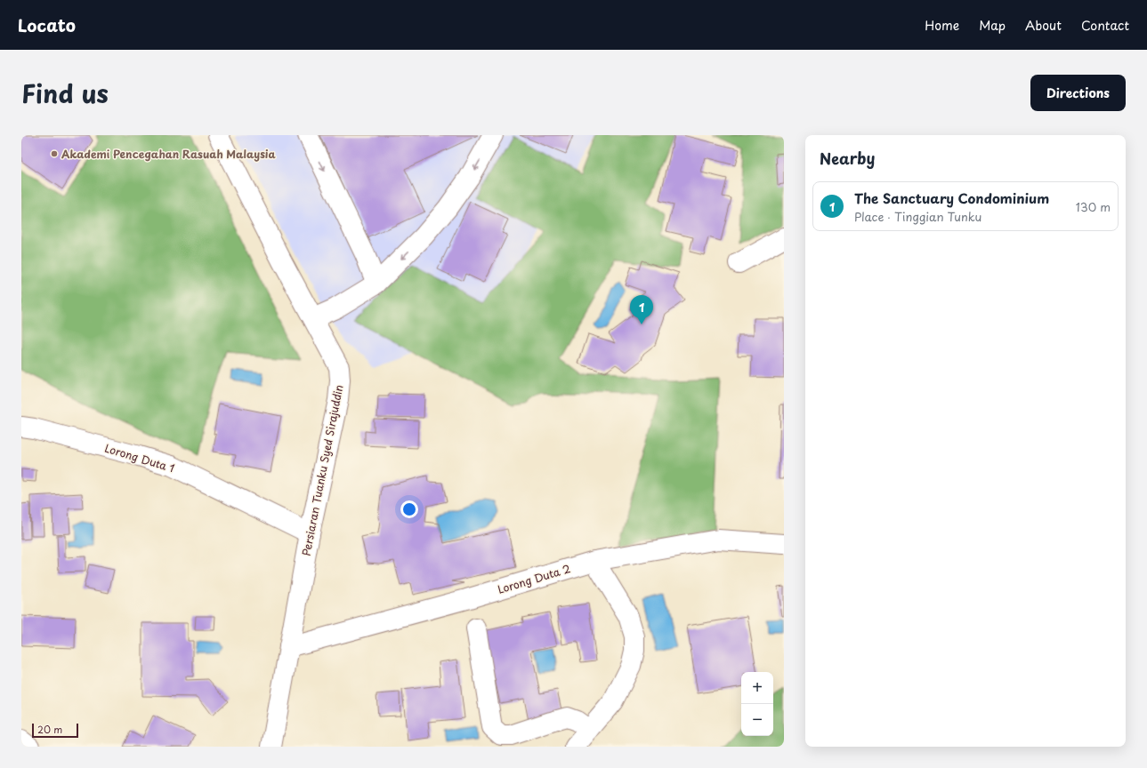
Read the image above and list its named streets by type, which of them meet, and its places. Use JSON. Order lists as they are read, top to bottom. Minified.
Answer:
{"streets":{"street":["Lorong Duta 1","Persiaran Tuanku Syed Sirajuddin","Lorong Duta 2"]},"crossings":[["Lorong Duta 1","Persiaran Tuanku Syed Sirajuddin"],["Persiaran Tuanku Syed Sirajuddin","Lorong Duta 2"]],"places":["Akademi Pencegahan Rasuah Malaysia"],"scale_bar":"20 m","page":{"header":"Locato","nav":["Home","Map","About","Contact"],"title":"Find us","buttons":"Directions","heading":"Nearby","list":[{"mark":"1","name":"The Sanctuary Condominium","note":"Place · Tinggian Tunku","value":"130 m"}],"pins":"1","map_buttons":["+","−"],"scale":"20 m"}}
